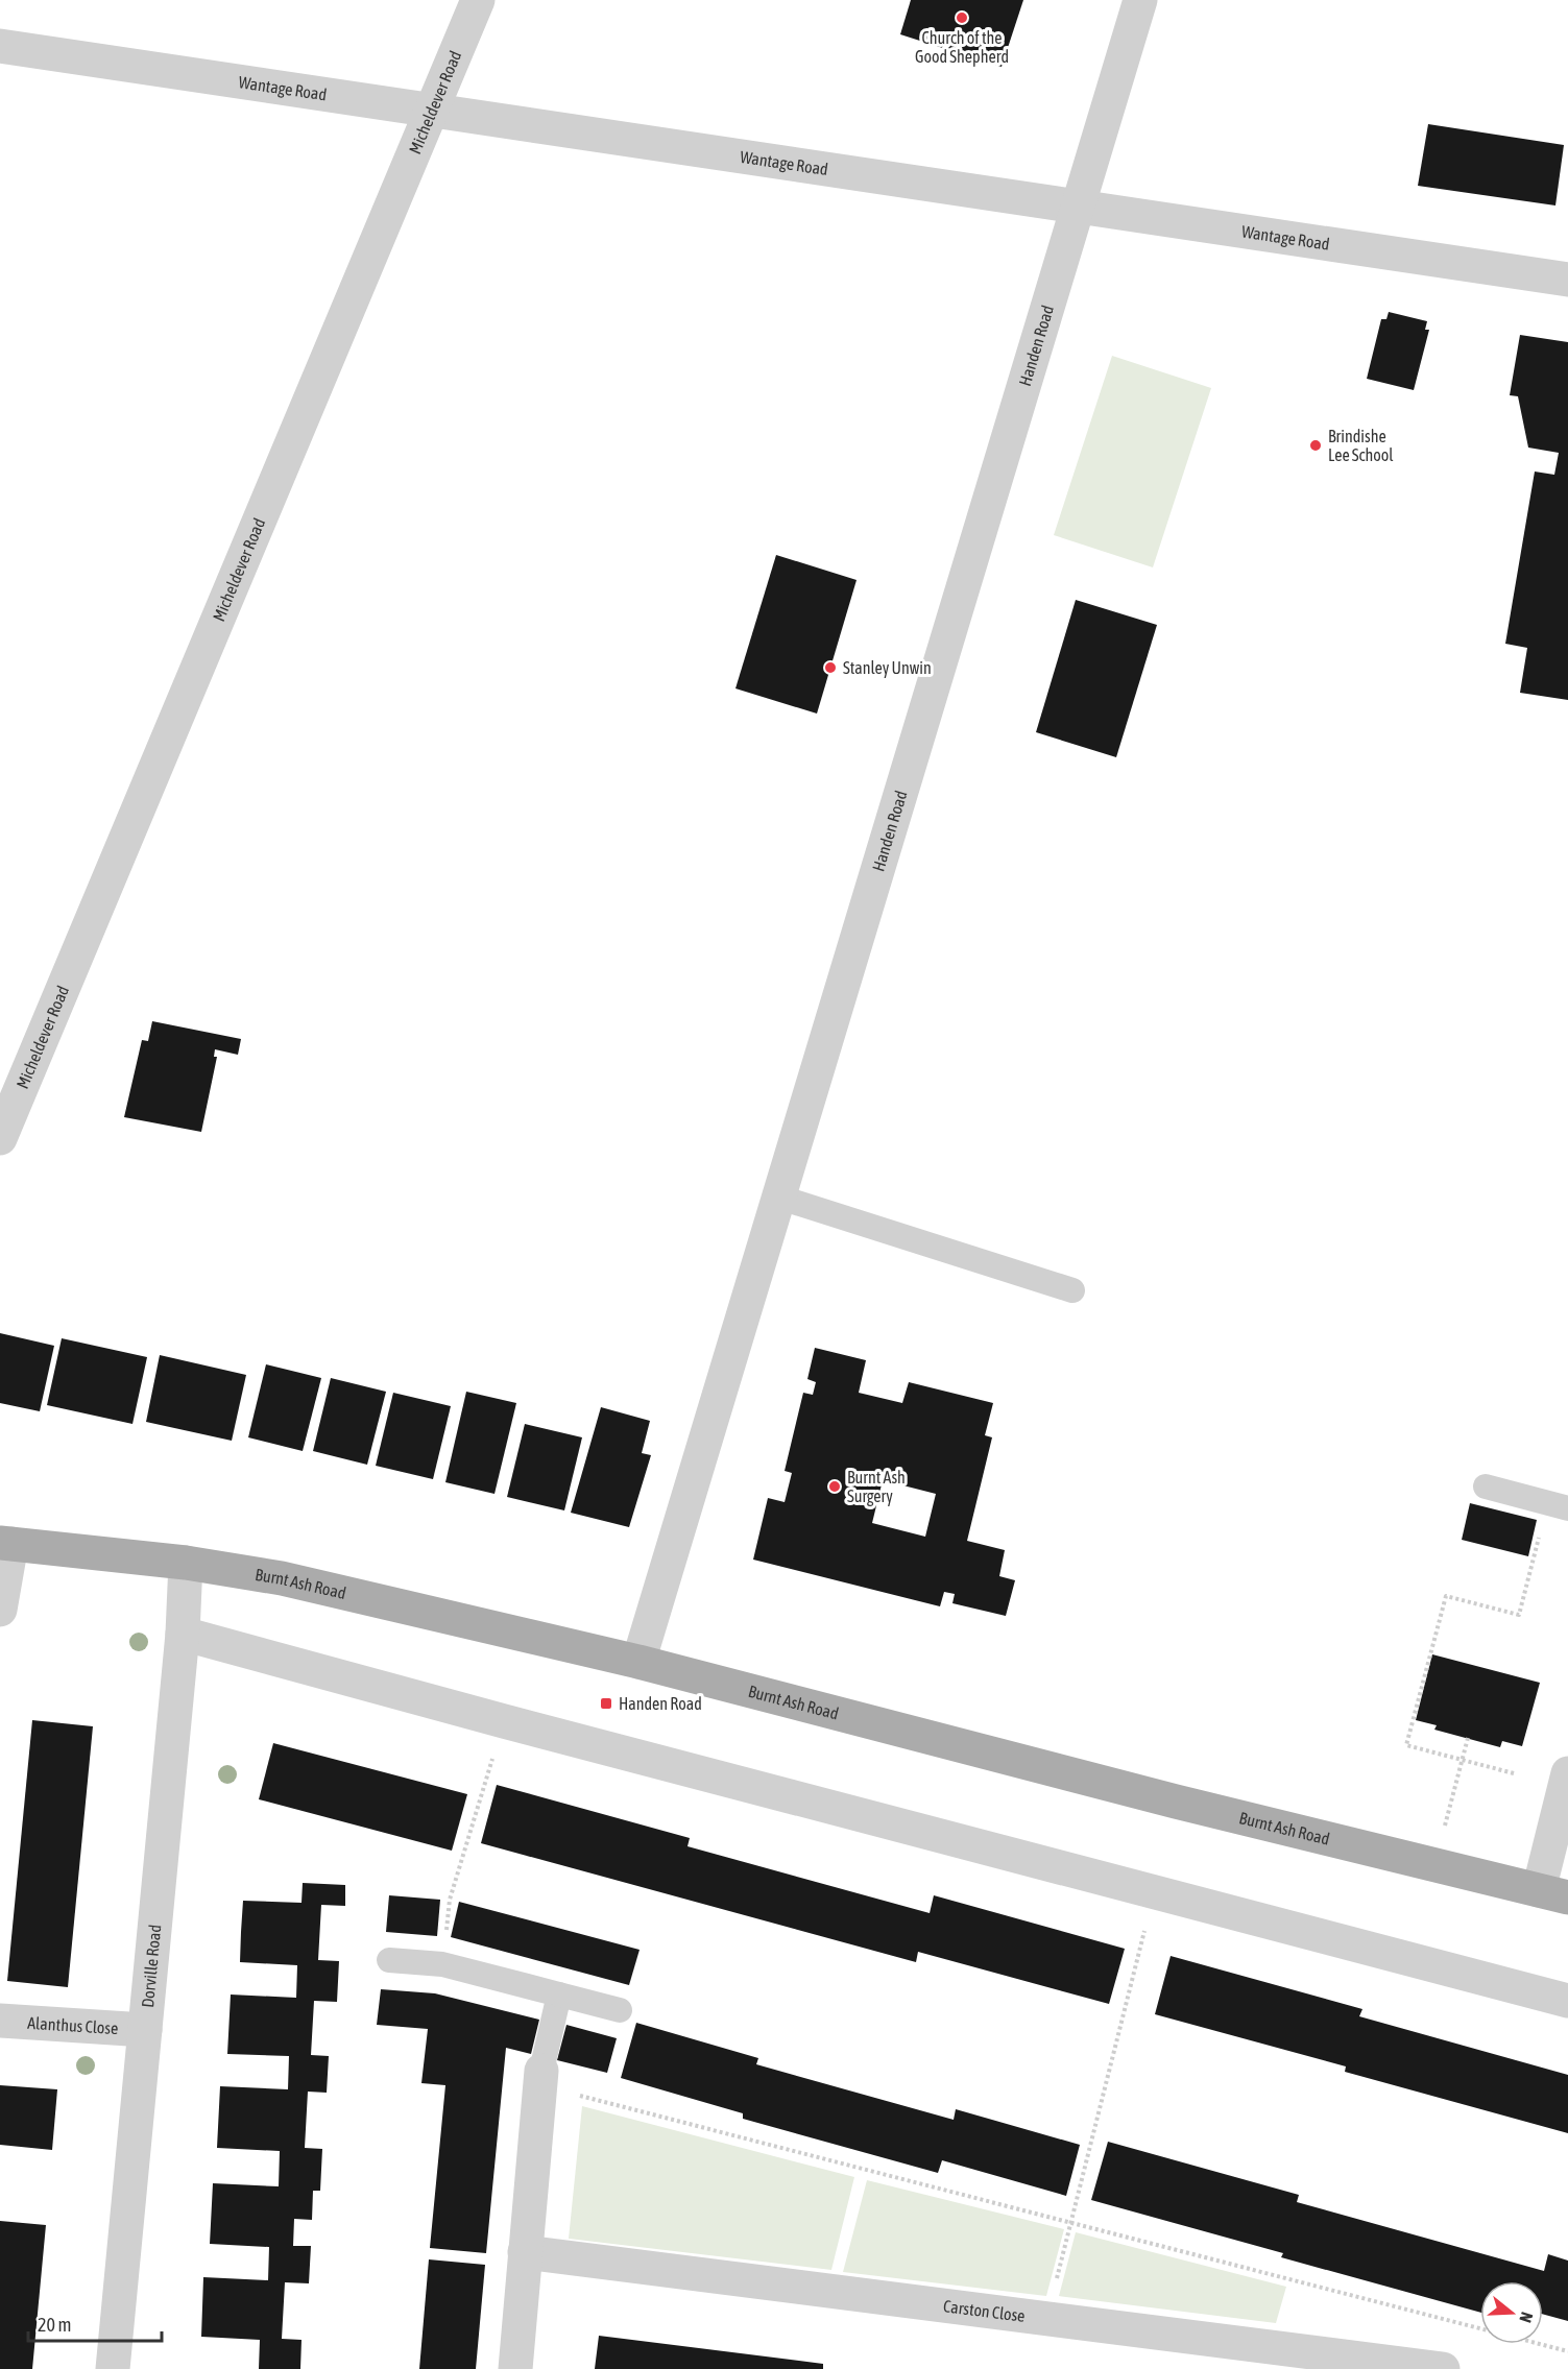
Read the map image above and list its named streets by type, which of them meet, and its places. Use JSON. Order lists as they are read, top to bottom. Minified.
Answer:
{"streets":{"main road":["Burnt Ash Road"],"street":["Wantage Road","Micheldever Road","Handen Road","Dorville Road","Alanthus Close","Carston Close"]},"crossings":[["Wantage Road","Micheldever Road"],["Wantage Road","Handen Road"],["Handen Road","Burnt Ash Road"],["Burnt Ash Road","Dorville Road"],["Dorville Road","Alanthus Close"]],"places":{"other":["Church of the Good Shepherd","Brindishe Lee School","Stanley Unwin","Burnt Ash Surgery"],"transit":["Handen Road"]},"scale_bar":"20 m","north":"right"}
